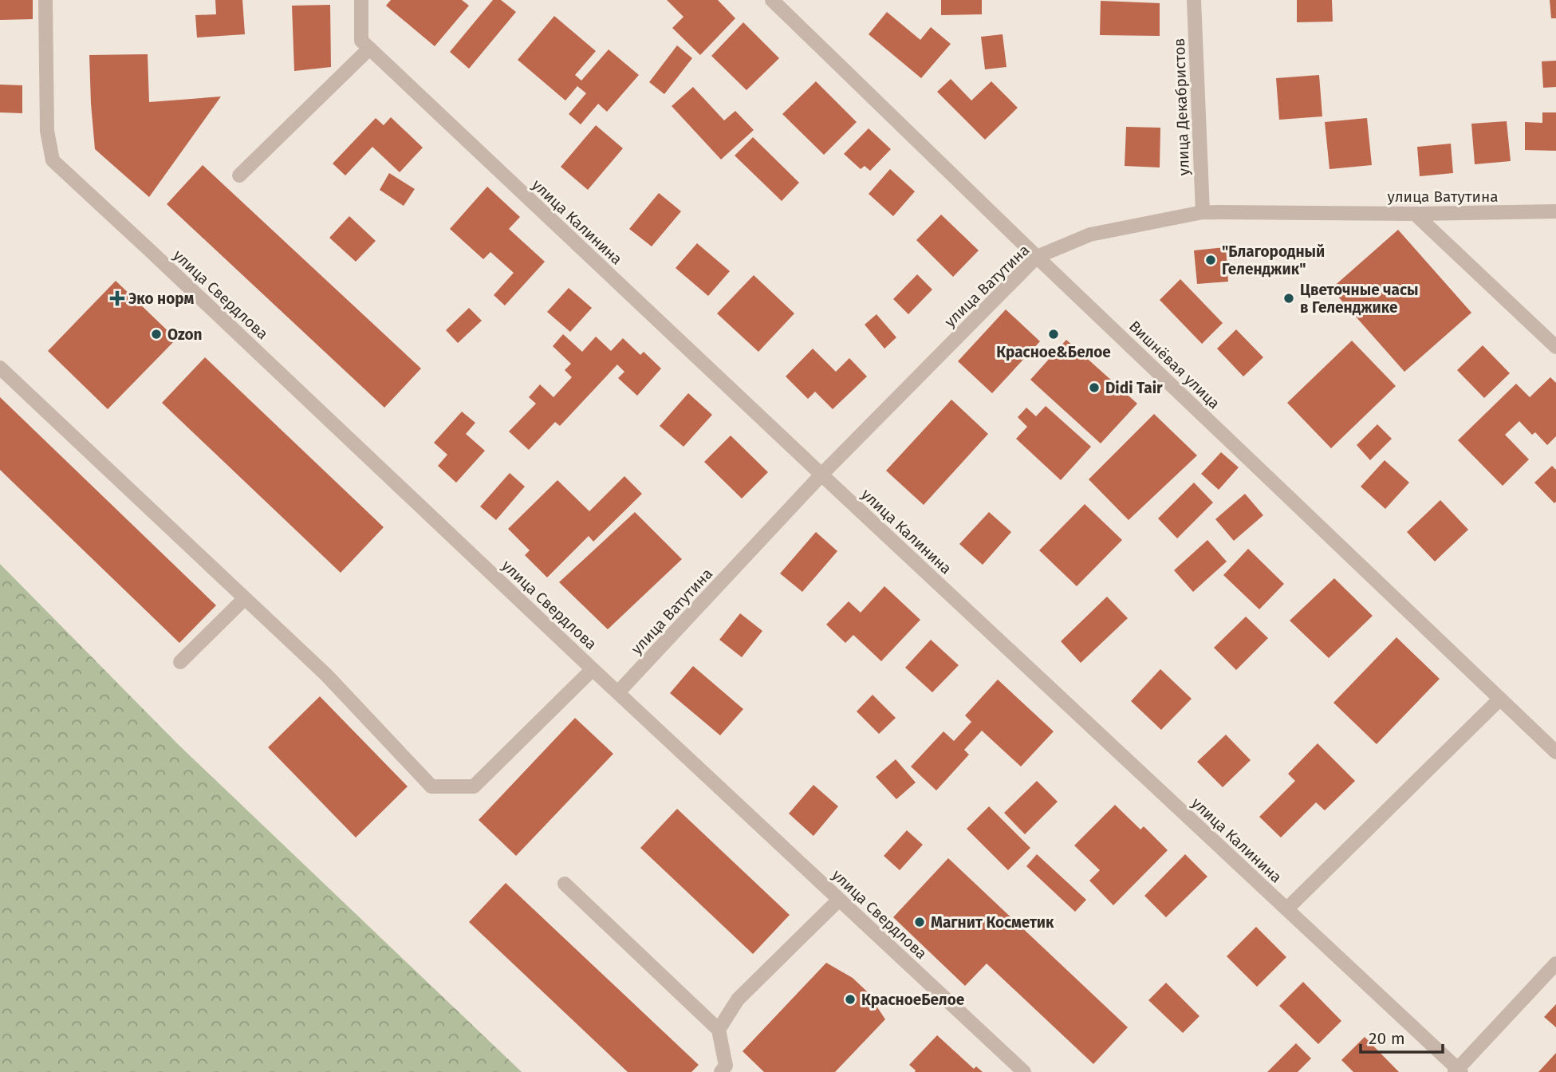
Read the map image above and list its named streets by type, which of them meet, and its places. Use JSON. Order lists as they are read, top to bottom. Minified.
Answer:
{"streets":{"street":["улица Декабристов","улица Ватутина","улица Калинина","улица Свердлова","Вишнёвая улица"]},"crossings":[["улица Декабристов","улица Ватутина"],["улица Ватутина","улица Калинина"],["улица Ватутина","улица Свердлова"],["улица Ватутина","Вишнёвая улица"]],"places":{"other":["\"Благородный Геленджик\"","Цветочные часы в Геленджике","Ozon","Красное&Белое","Didi Tair","Магнит Косметик","КрасноеБелое"],"health":["Эко норм"]},"scale_bar":"20 m"}
